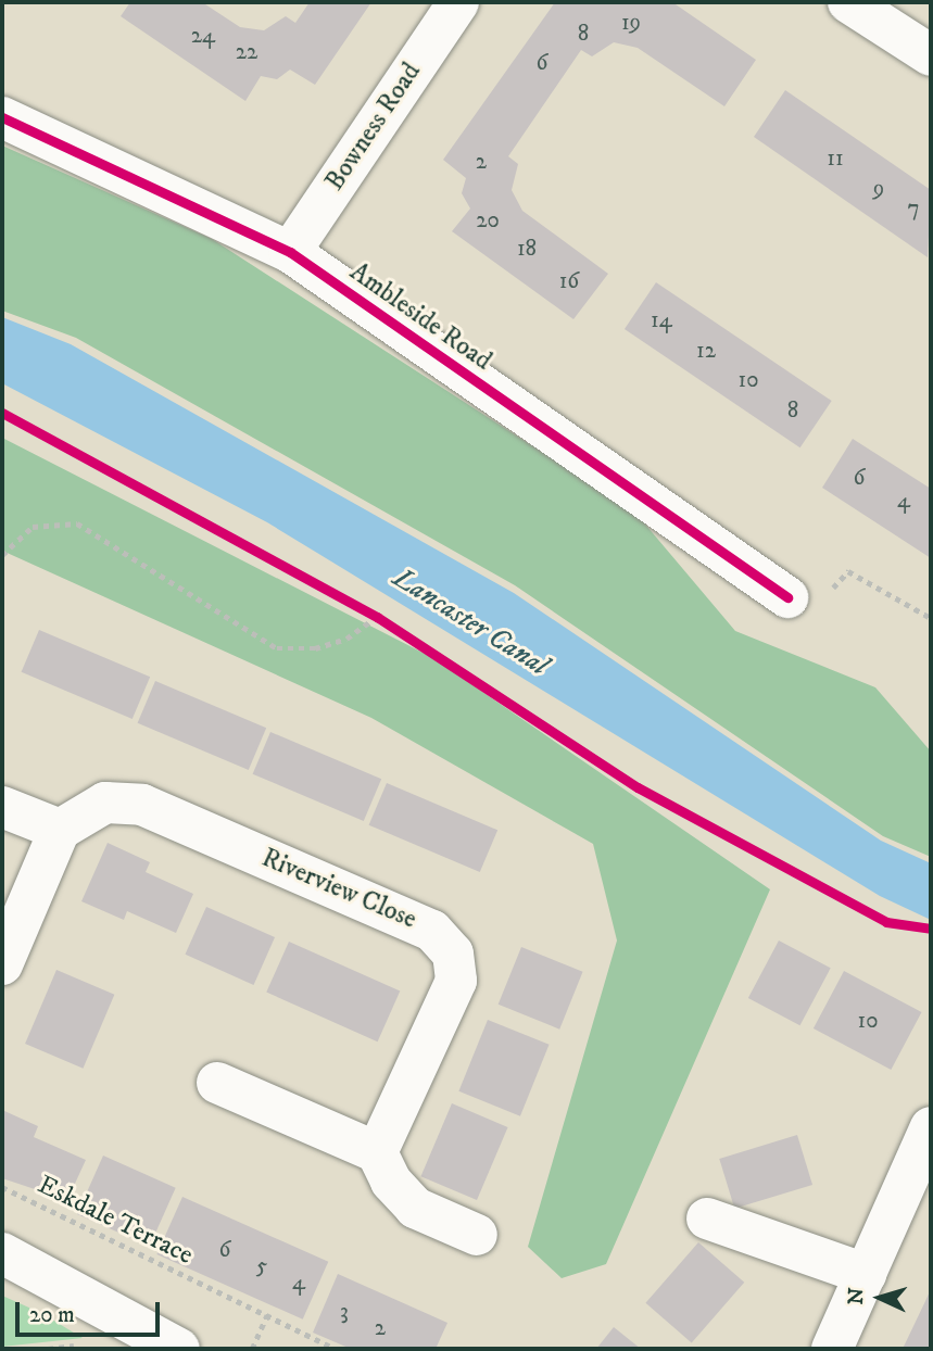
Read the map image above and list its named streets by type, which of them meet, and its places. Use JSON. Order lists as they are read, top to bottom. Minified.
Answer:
{"streets":{"street":["Bowness Road","Ambleside Road","Riverview Close"],"path":["Eskdale Terrace"]},"crossings":[["Bowness Road","Ambleside Road"]],"water":["Lancaster Canal"],"house_numbers":["19","8","24","22","6","11","2","9","7","20","18","16","14","12","10","8","6","4","10","6","5","4","3","2"],"scale_bar":"20 m","north":"left"}
